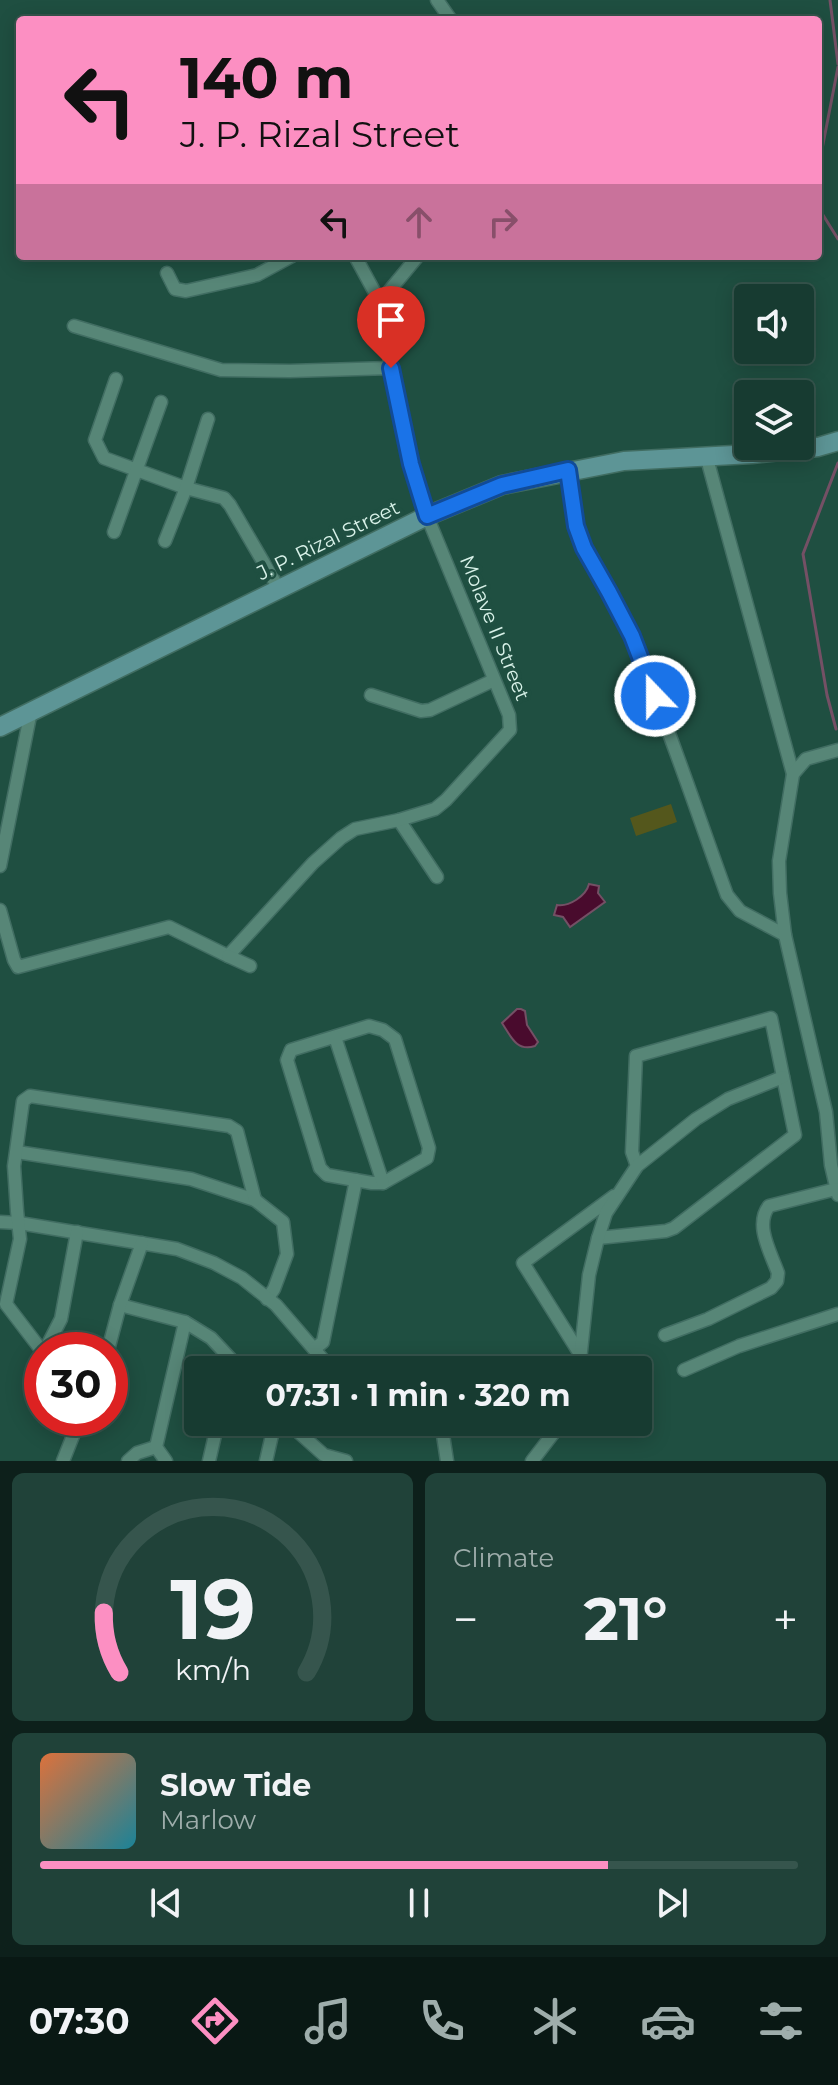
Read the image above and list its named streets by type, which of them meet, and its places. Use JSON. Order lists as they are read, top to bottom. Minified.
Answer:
{"streets":{"main road":["J. P. Rizal Street"],"street":["Molave II Street"]},"crossings":[["J. P. Rizal Street","Molave II Street"]],"page":{"turn":["140 m","J. P. Rizal Street"],"limit":"30","trip":"07:31 · 1 min · 320 m","tile":"Climate","heat":["−","21°","+"],"song":["Slow Tide","Marlow"],"tabs":"07:30","gauge":["19","km/h"]}}
